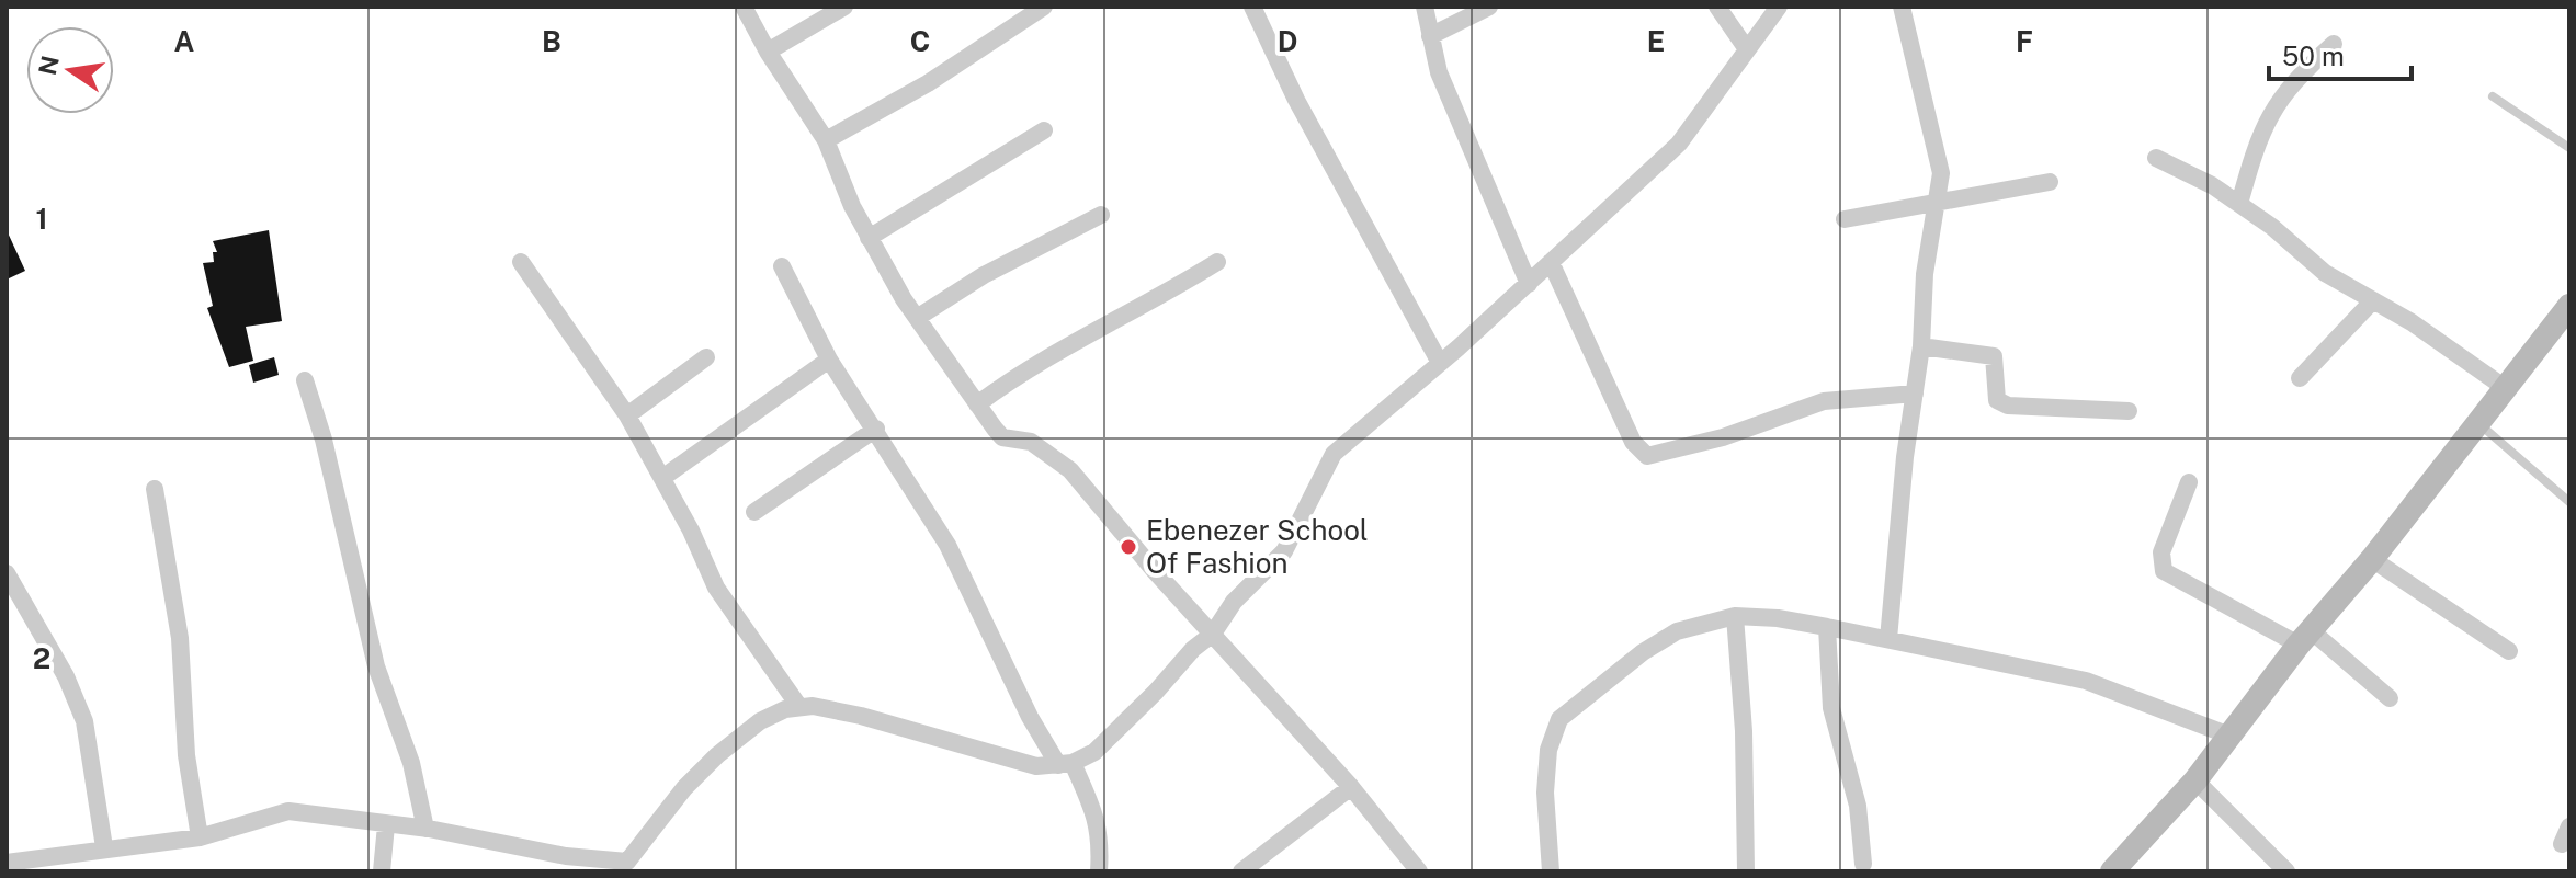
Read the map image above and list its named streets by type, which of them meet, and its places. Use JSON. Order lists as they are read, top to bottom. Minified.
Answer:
{"places":["Ebenezer School Of Fashion"],"scale_bar":"50 m","north":"left","grid":{"columns":["A","B","C","D","E","F"],"rows":["1","2"]}}
